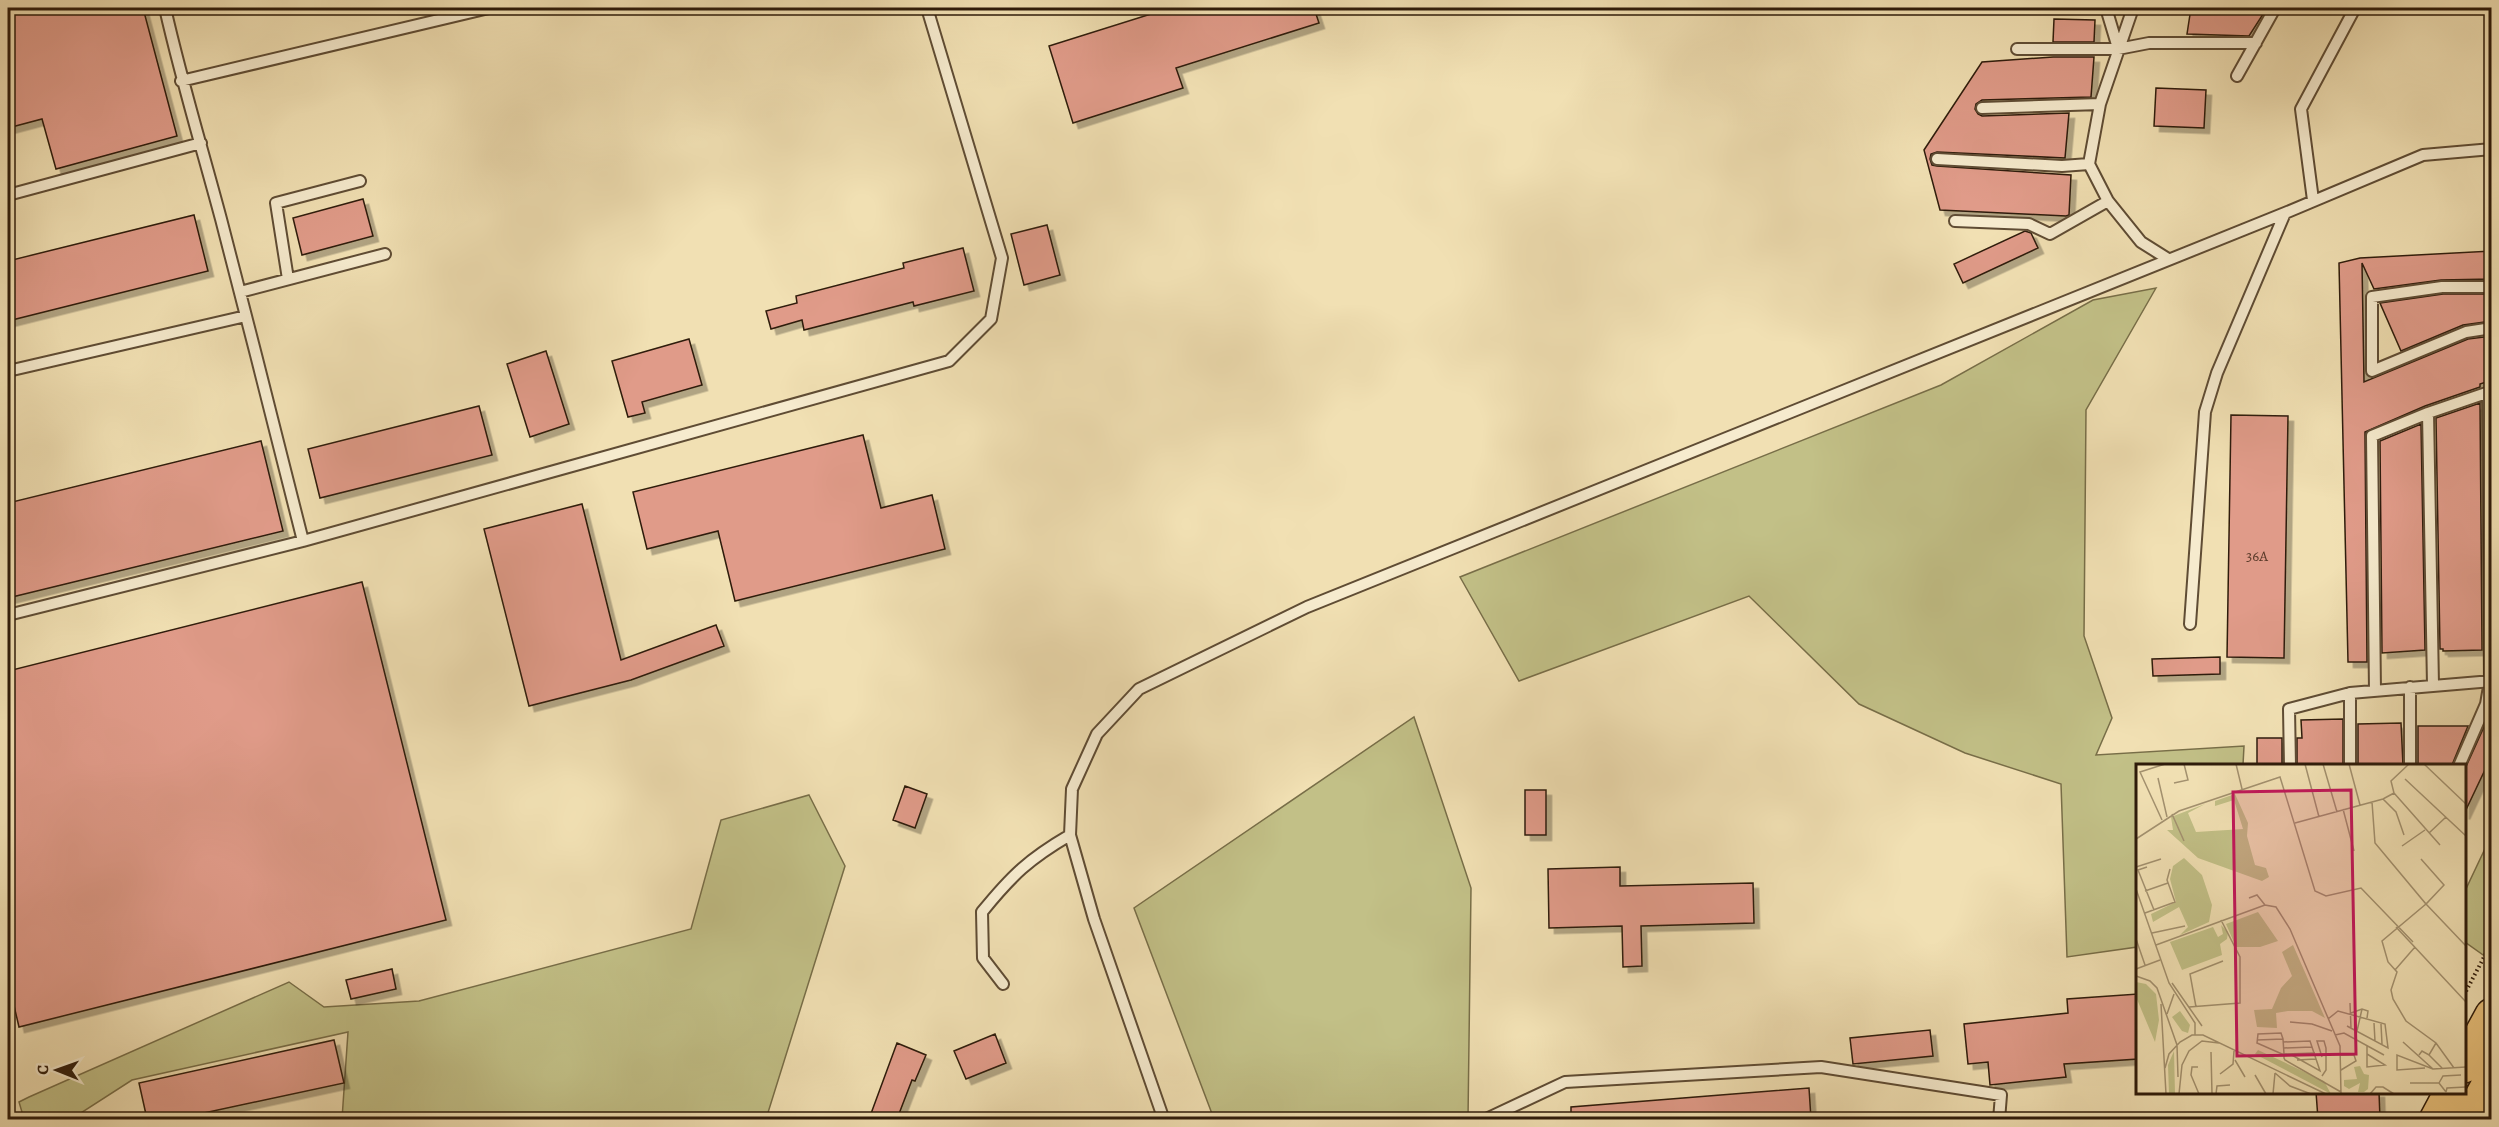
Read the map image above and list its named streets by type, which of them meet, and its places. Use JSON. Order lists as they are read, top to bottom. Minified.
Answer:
{"house_numbers":["36А"],"north":"left"}
